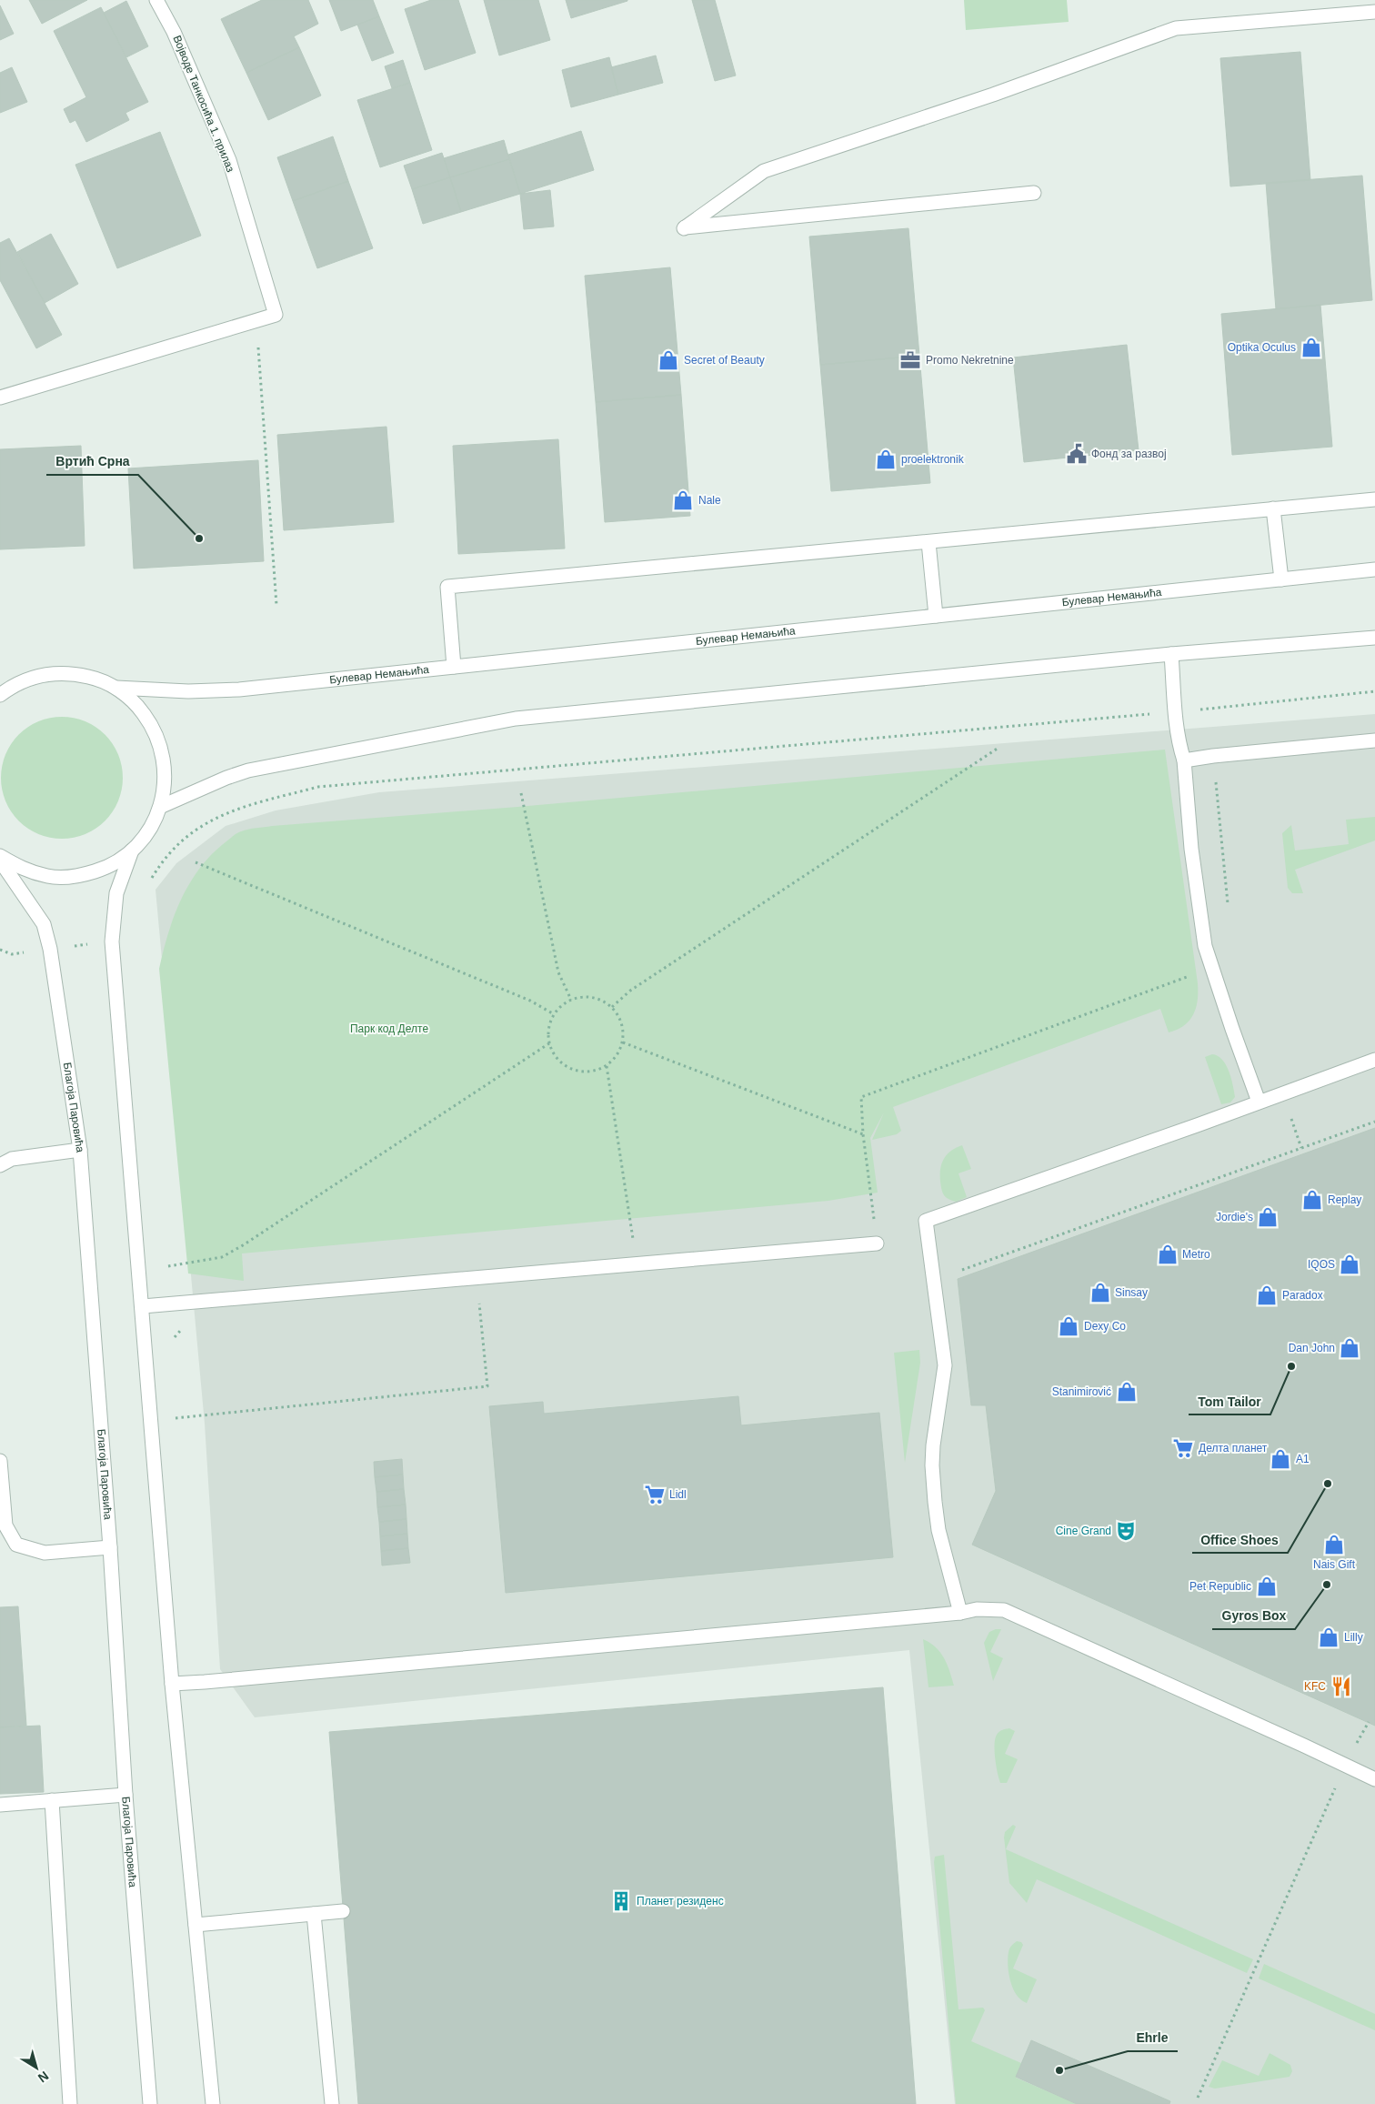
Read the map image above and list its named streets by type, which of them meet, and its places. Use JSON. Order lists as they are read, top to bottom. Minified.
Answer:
{"streets":{"street":["Војводе Танкосића 1. прилаз","Булевар Немањића","Благоја Паровића"]},"parks":["Парк код Делте"],"places":{"shop":["Optika Oculus","Secret of Beauty","proelektronik","Nale","Replay","Jordie's","Metro","IQOS","Sinsay","Paradox","Dexy Co","Dan John","Stanimirović","A1","Nais Gift","Pet Republic","Lilly"],"office":["Promo Nekretnine"],"public building":["Фонд за развој"],"other":["Вртић Срна","Tom Tailor","Office Shoes","Gyros Box","Ehrle"],"supermarket":["Делта планет","Lidl"],"theatre":["Cine Grand"],"restaurant":["KFC"],"building":["Планет резиденс"]},"north":"bottom right"}
